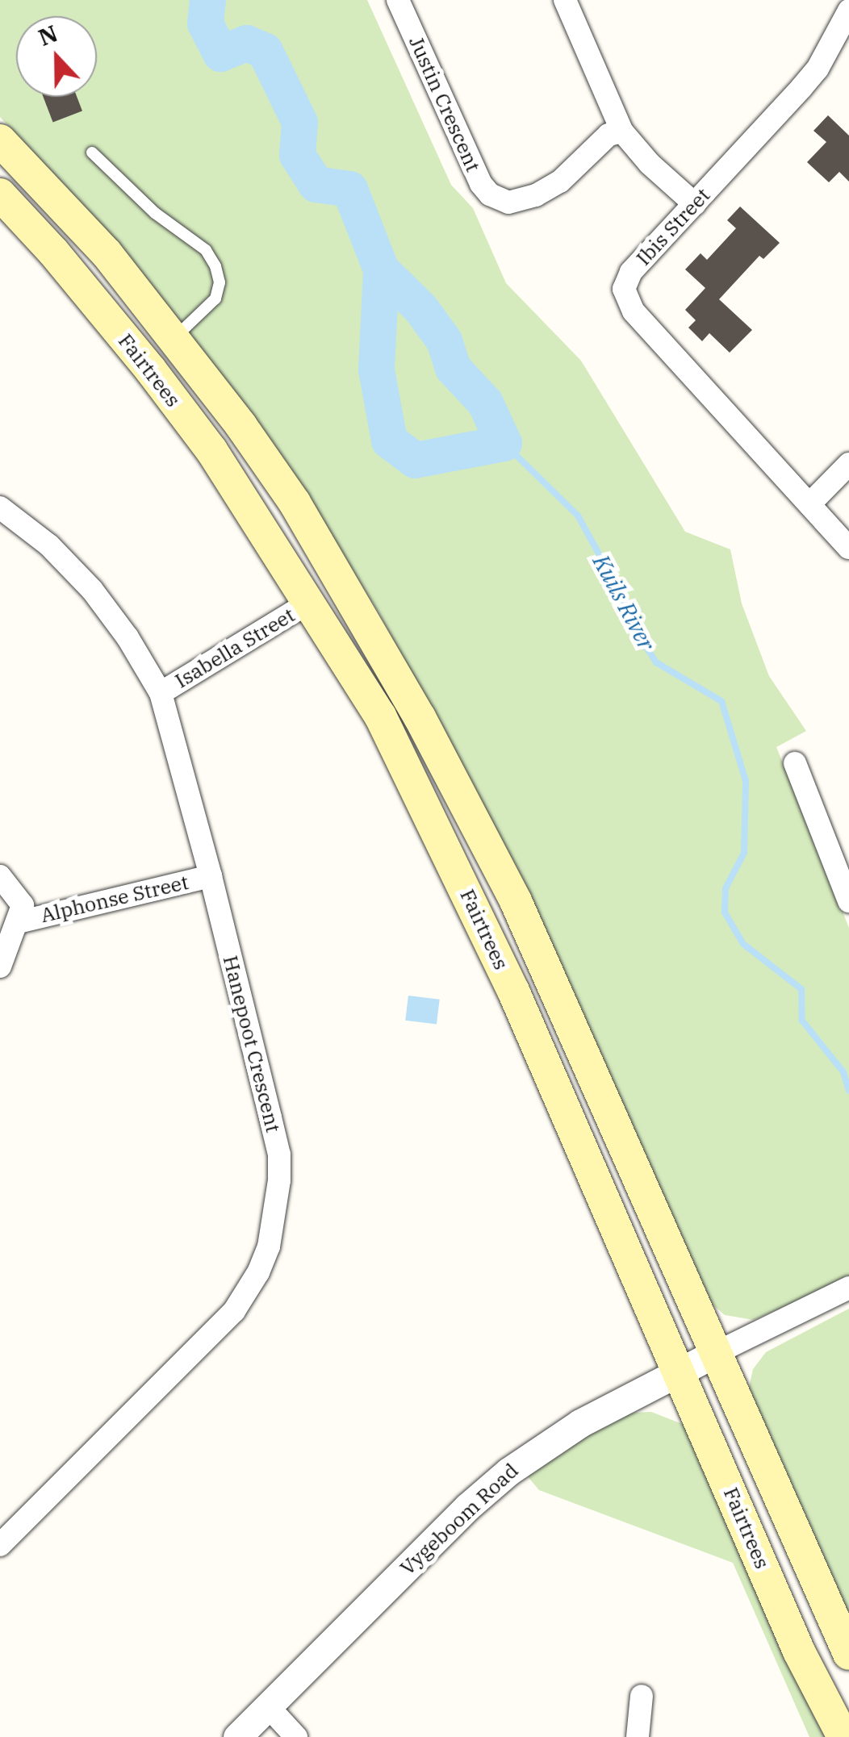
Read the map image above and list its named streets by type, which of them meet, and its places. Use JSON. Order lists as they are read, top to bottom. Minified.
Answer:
{"streets":{"main road":["Fairtrees"],"street":["Justin Crescent","Ibis Street","Isabella Street","Alphonse Street","Hanepoot Crescent","Vygeboom Road"]},"crossings":[["Fairtrees","Isabella Street"],["Fairtrees","Vygeboom Road"],["Isabella Street","Hanepoot Crescent"],["Alphonse Street","Hanepoot Crescent"]],"water":["Kuils River"],"north":"top"}
